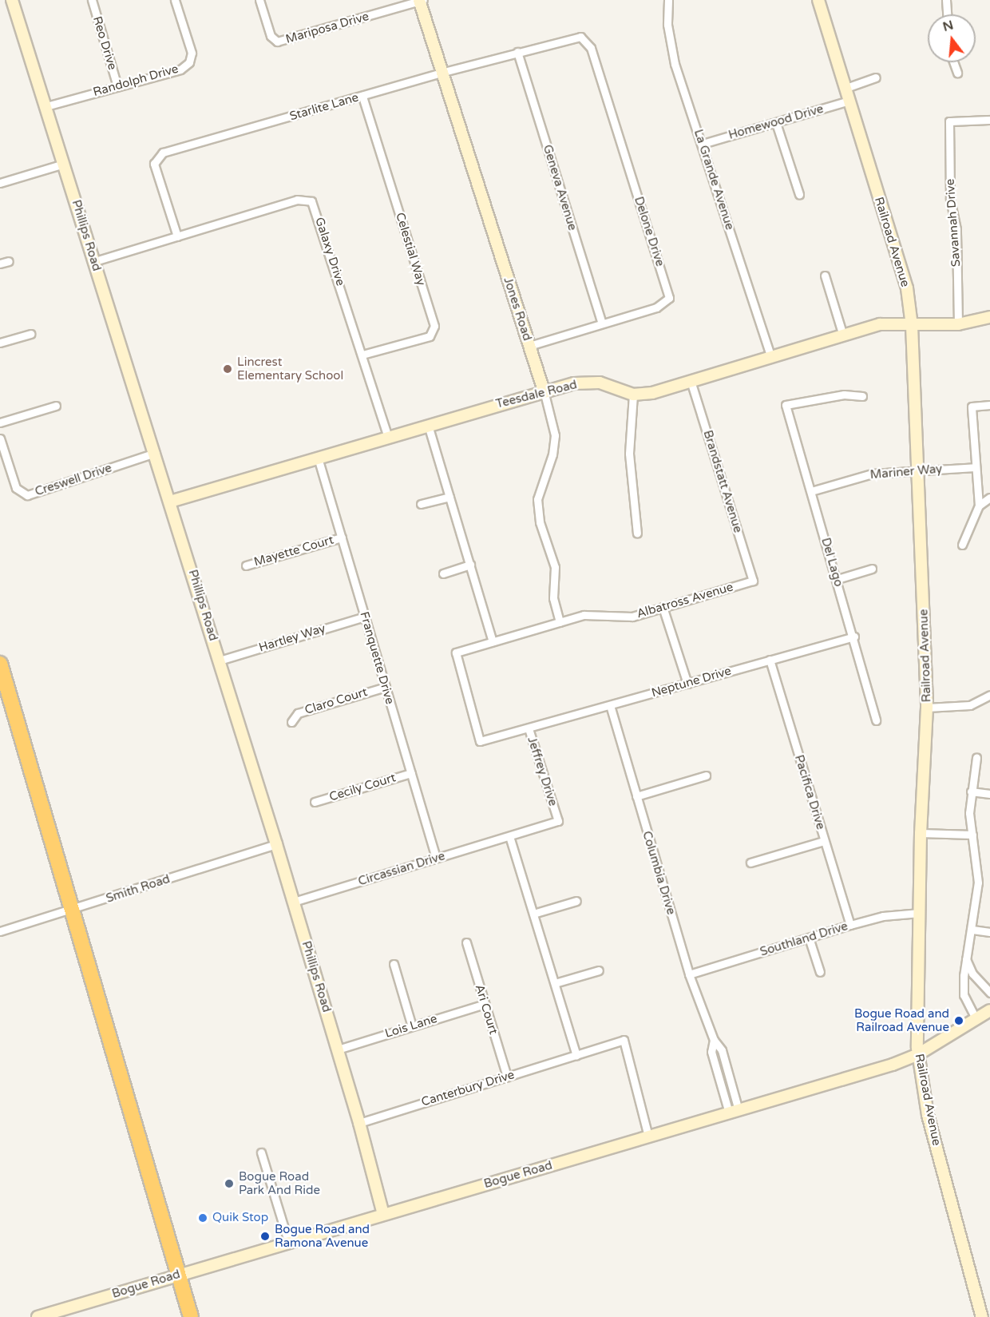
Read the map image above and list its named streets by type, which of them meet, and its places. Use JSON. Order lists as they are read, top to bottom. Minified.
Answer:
{"streets":{"street":["Mariposa Drive","Reo Drive","Randolph Drive","Starlite Lane","Homewood Drive","La Grande Avenue","Geneva Avenue","Savannah Drive","Delone Drive","Phillips Road","Railroad Avenue","Celestial Way","Galaxy Drive","Jones Road","Teesdale Road","Mariner Way","Creswell Drive","Brandstatt Avenue","Mayette Court","Del Lago","Albatross Avenue","Hartley Way","Franquette Drive","Neptune Drive","Claro Court","Jeffrey Drive","Cecily Court","Pacifica Drive","Circassian Drive","Columbia Drive","Smith Road","Southland Drive","Ari Court","Lois Lane","Canterbury Drive","Bogue Road"]},"crossings":[["Mariposa Drive","Jones Road"],["Reo Drive","Randolph Drive"],["Randolph Drive","Phillips Road"],["Starlite Lane","Geneva Avenue"],["Starlite Lane","Delone Drive"],["Starlite Lane","Celestial Way"],["Starlite Lane","Galaxy Drive"],["Starlite Lane","Jones Road"],["Homewood Drive","La Grande Avenue"],["Homewood Drive","Railroad Avenue"],["Geneva Avenue","Delone Drive"],["Delone Drive","Jones Road"],["Phillips Road","Galaxy Drive"],["Phillips Road","Teesdale Road"],["Phillips Road","Creswell Drive"],["Phillips Road","Hartley Way"],["Phillips Road","Circassian Drive"],["Phillips Road","Smith Road"],["Phillips Road","Lois Lane"],["Phillips Road","Canterbury Drive"],["Phillips Road","Bogue Road"],["Railroad Avenue","Mariner Way"],["Railroad Avenue","Southland Drive"],["Railroad Avenue","Bogue Road"],["Celestial Way","Galaxy Drive"],["Galaxy Drive","Teesdale Road"],["Jones Road","Teesdale Road"],["Jones Road","Albatross Avenue"],["Teesdale Road","Franquette Drive"],["Mariner Way","Del Lago"],["Brandstatt Avenue","Albatross Avenue"],["Mayette Court","Franquette Drive"],["Del Lago","Neptune Drive"],["Albatross Avenue","Jeffrey Drive"],["Hartley Way","Franquette Drive"],["Franquette Drive","Claro Court"],["Franquette Drive","Cecily Court"],["Franquette Drive","Circassian Drive"],["Neptune Drive","Jeffrey Drive"],["Neptune Drive","Pacifica Drive"],["Neptune Drive","Columbia Drive"],["Jeffrey Drive","Circassian Drive"],["Pacifica Drive","Southland Drive"],["Columbia Drive","Southland Drive"],["Columbia Drive","Bogue Road"],["Ari Court","Lois Lane"],["Ari Court","Canterbury Drive"]],"places":["Lincrest Elementary School","Bogue Road and Railroad Avenue","Bogue Road Park And Ride","Quik Stop","Bogue Road and Ramona Avenue"],"north":"top"}
